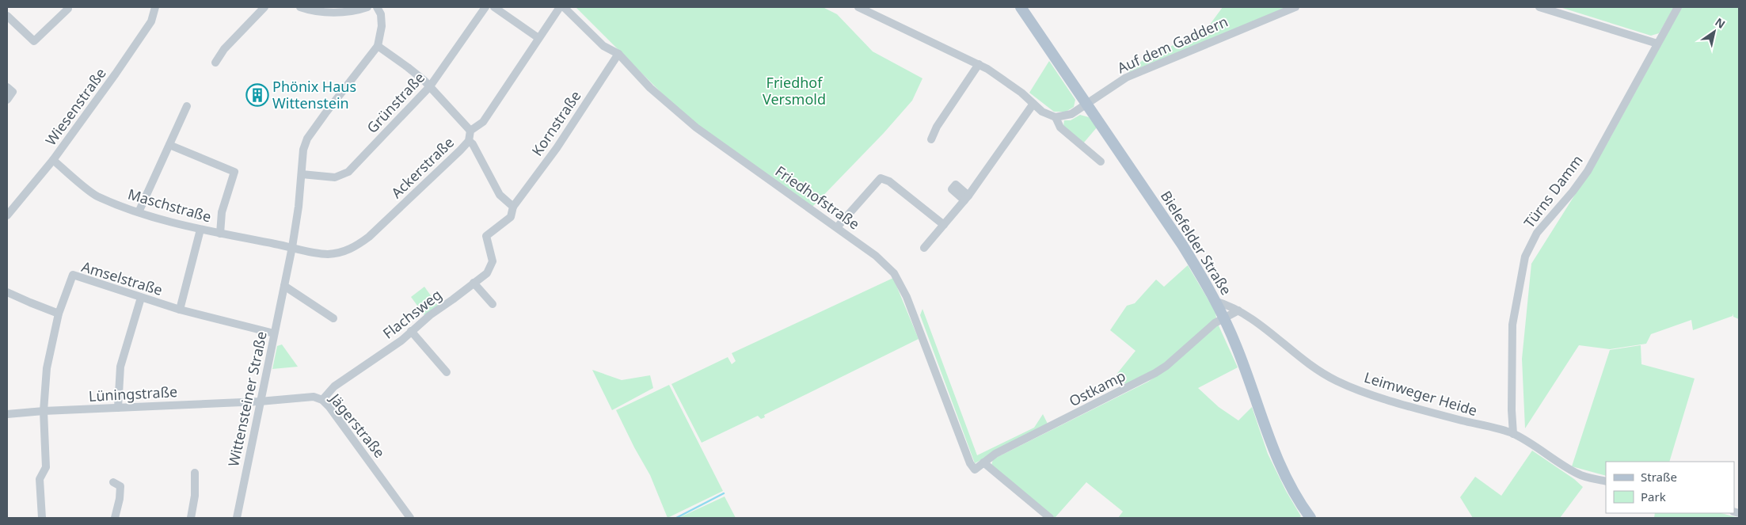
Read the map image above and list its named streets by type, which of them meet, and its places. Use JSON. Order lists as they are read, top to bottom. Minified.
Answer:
{"streets":{"main road":["Bielefelder Straße"],"street":["Auf dem Gaddern","Grünstraße","Wiesenstraße","Kornstraße","Ackerstraße","Türns Damm","Friedhofstraße","Maschstraße","Amselstraße","Flachsweg","Ostkamp","Lüningstraße","Leimweger Heide","Wittensteiner Straße","Jägerstraße"]},"crossings":[["Auf dem Gaddern","Bielefelder Straße"],["Grünstraße","Wittensteiner Straße"],["Wiesenstraße","Maschstraße"],["Kornstraße","Friedhofstraße"],["Kornstraße","Flachsweg"],["Ackerstraße","Maschstraße"],["Ackerstraße","Wittensteiner Straße"],["Türns Damm","Leimweger Heide"],["Friedhofstraße","Ostkamp"],["Maschstraße","Wittensteiner Straße"],["Bielefelder Straße","Ostkamp"],["Bielefelder Straße","Leimweger Heide"],["Amselstraße","Lüningstraße"],["Amselstraße","Wittensteiner Straße"],["Flachsweg","Jägerstraße"],["Lüningstraße","Wittensteiner Straße"],["Lüningstraße","Jägerstraße"],["Wittensteiner Straße","Jägerstraße"]],"parks":["Friedhof Versmold"],"places":{"building":["Phönix Haus Wittenstein"]},"legend":["Straße","Park"],"north":"top right"}
